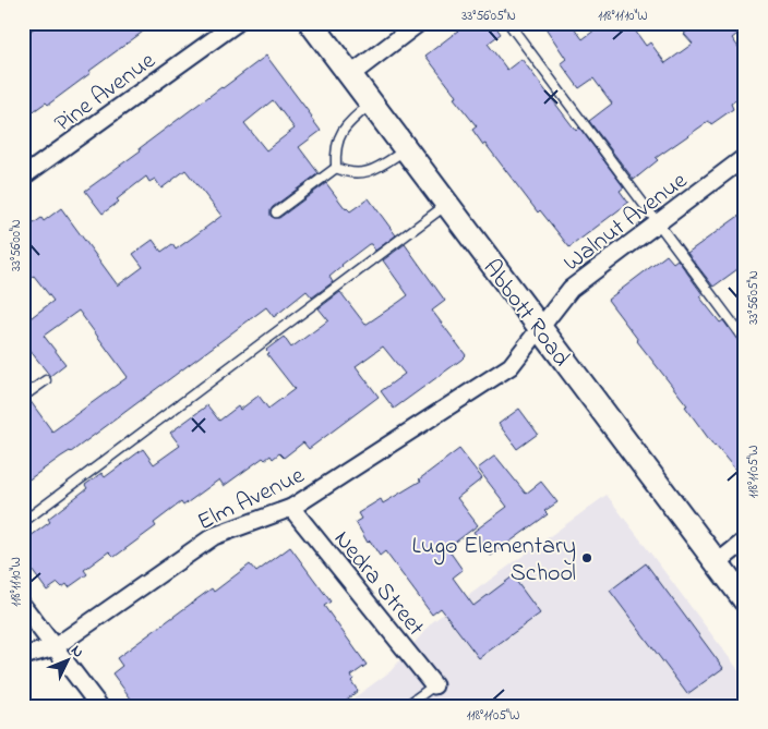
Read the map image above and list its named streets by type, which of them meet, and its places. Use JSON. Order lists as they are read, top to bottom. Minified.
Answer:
{"streets":{"street":["Pine Avenue","Walnut Avenue","Abbott Road","Elm Avenue","Nedra Street"]},"crossings":[["Walnut Avenue","Abbott Road"],["Walnut Avenue","Elm Avenue"],["Abbott Road","Elm Avenue"],["Elm Avenue","Nedra Street"]],"places":["Lugo Elementary School"],"north":"top right","coordinates":["33°56'05\"N","118°11'10\"W","33°56'00\"N","118°11'05\"W"]}
